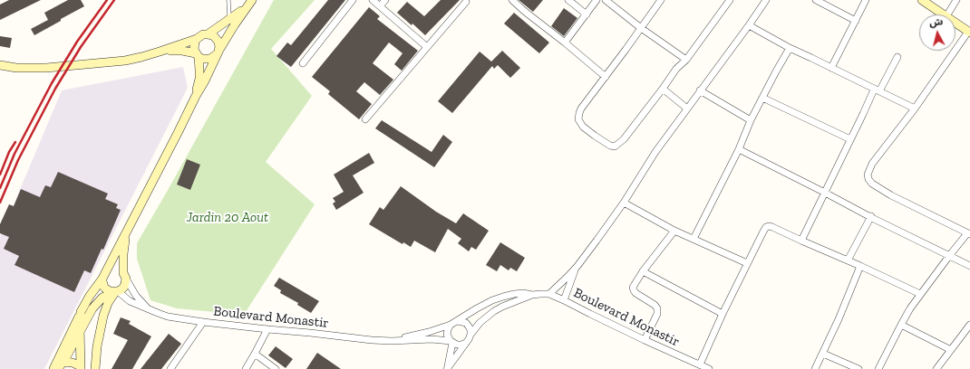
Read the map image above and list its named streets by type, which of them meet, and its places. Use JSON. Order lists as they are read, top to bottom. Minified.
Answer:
{"streets":{"street":["Boulevard Monastir"]},"parks":["Jardin 20 Aout"],"north":"top"}
